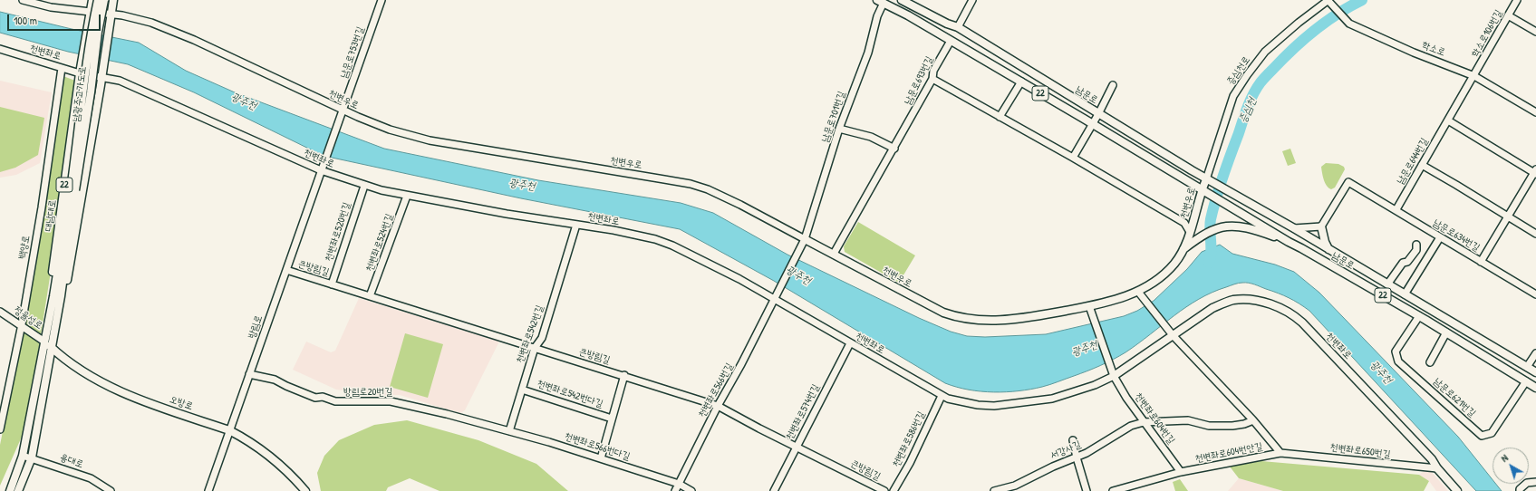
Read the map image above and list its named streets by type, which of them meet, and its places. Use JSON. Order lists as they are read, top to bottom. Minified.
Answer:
{"streets":{"main road":["천변좌로","22","남광주고가도로","남문로","천변우로","대남대로","오방로"],"street":["학소로106번길","학소로","남문로753번길","증심천로","남문로693번길","남문로701번길","남문로644번길","천변좌로520번길","남문로634번길","천변좌로524번길","백양로","큰방림길","정율성로","방림로","천변좌로542번길","천변좌로566번길","방림로20번길","천변좌로542번다길","남문로621번길","천변좌로574번길","천변좌로604번길","천변좌로586번길","천변좌로566번다길","서강사길","천변좌로650번길","천변좌로604번안길","용대로"]},"crossings":[["학소로106번길","학소로"],["학소로106번길","남문로644번길"],["학소로","증심천로"],["학소로","남문로644번길"],["천변좌로","남문로753번길"],["천변좌로","22"],["천변좌로","남문로701번길"],["천변좌로","대남대로"],["천변좌로","천변좌로520번길"],["천변좌로","천변좌로524번길"],["천변좌로","백양로"],["천변좌로","방림로"],["천변좌로","천변좌로542번길"],["천변좌로","천변좌로566번길"],["천변좌로","천변좌로574번길"],["천변좌로","천변좌로604번길"],["천변좌로","천변좌로586번길"],["천변좌로","천변좌로650번길"],["남문로753번길","천변우로"],["남문로753번길","방림로"],["증심천로","남문로"],["증심천로","천변우로"],["남문로693번길","남문로"],["남문로693번길","천변우로"],["22","천변우로"],["22","대남대로"],["남광주고가도로","대남대로"],["남문로","천변우로"],["남문로","남문로701번길"],["남문로","남문로621번길"],["천변우로","남문로701번길"],["천변우로","천변좌로604번길"],["남문로701번길","천변좌로566번길"],["남문로644번길","남문로634번길"],["대남대로","정율성로"],["대남대로","오방로"],["대남대로","용대로"],["천변좌로520번길","큰방림길"],["천변좌로524번길","큰방림길"],["백양로","정율성로"],["큰방림길","방림로"],["큰방림길","천변좌로542번길"],["큰방림길","천변좌로566번길"],["큰방림길","천변좌로574번길"],["정율성로","오방로"],["방림로","방림로20번길"],["방림로","오방로"],["천변좌로542번길","방림로20번길"],["천변좌로542번길","천변좌로542번다길"],["천변좌로542번길","천변좌로566번다길"],["천변좌로566번길","천변좌로566번다길"],["방림로20번길","천변좌로566번다길"],["천변좌로604번길","서강사길"],["천변좌로604번길","천변좌로604번안길"],["천변좌로650번길","천변좌로604번안길"]],"water":["광주천","증심천"],"scale_bar":"100 m","north":"top left"}
